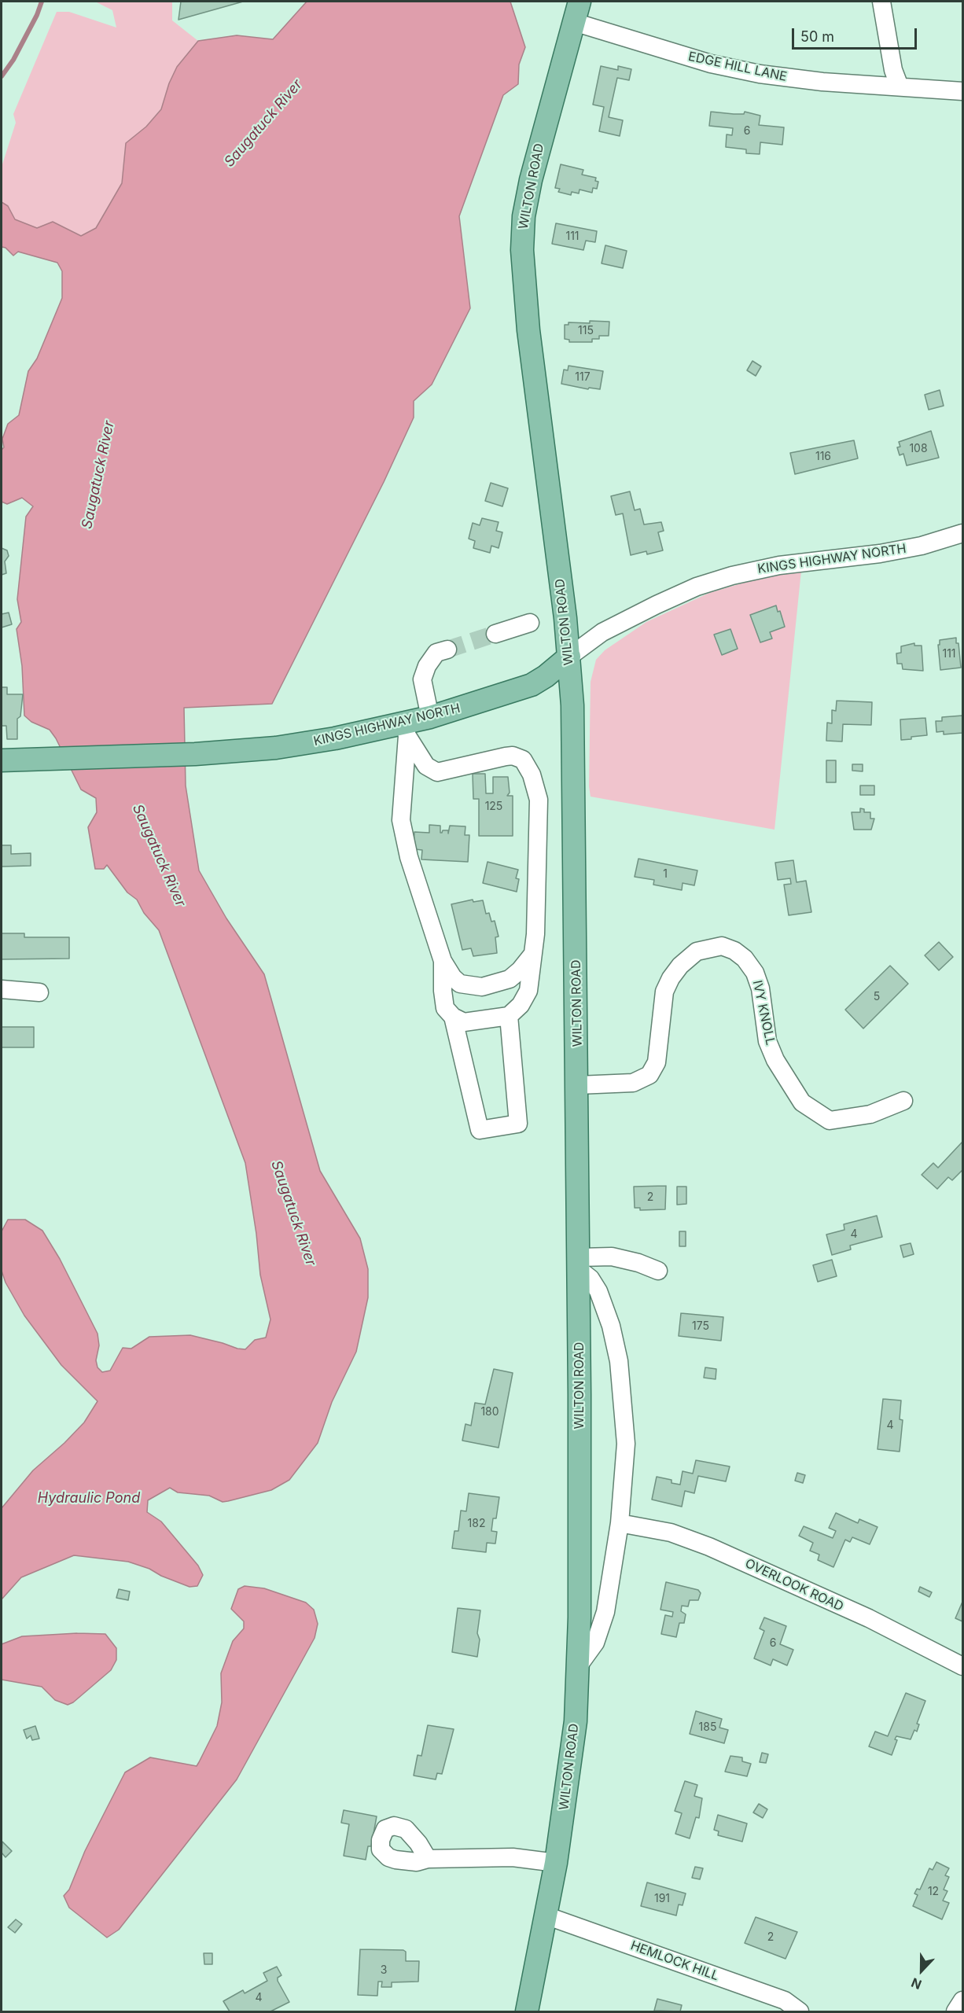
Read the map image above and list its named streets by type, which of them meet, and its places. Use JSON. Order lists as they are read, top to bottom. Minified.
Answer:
{"streets":{"main road":["WILTON ROAD","KINGS HIGHWAY NORTH"],"street":["EDGE HILL LANE","IVY KNOLL","OVERLOOK ROAD","HEMLOCK HILL"]},"crossings":[["EDGE HILL LANE","WILTON ROAD"],["WILTON ROAD","KINGS HIGHWAY NORTH"],["WILTON ROAD","IVY KNOLL"],["WILTON ROAD","HEMLOCK HILL"]],"water":["Saugatuck River","Hydraulic Pond"],"house_numbers":["6","111","115","117","108","116","111","125","1","5","2","4","175","180","4","182","6","185","12","191","2","3","4"],"scale_bar":"50 m","north":"bottom"}
